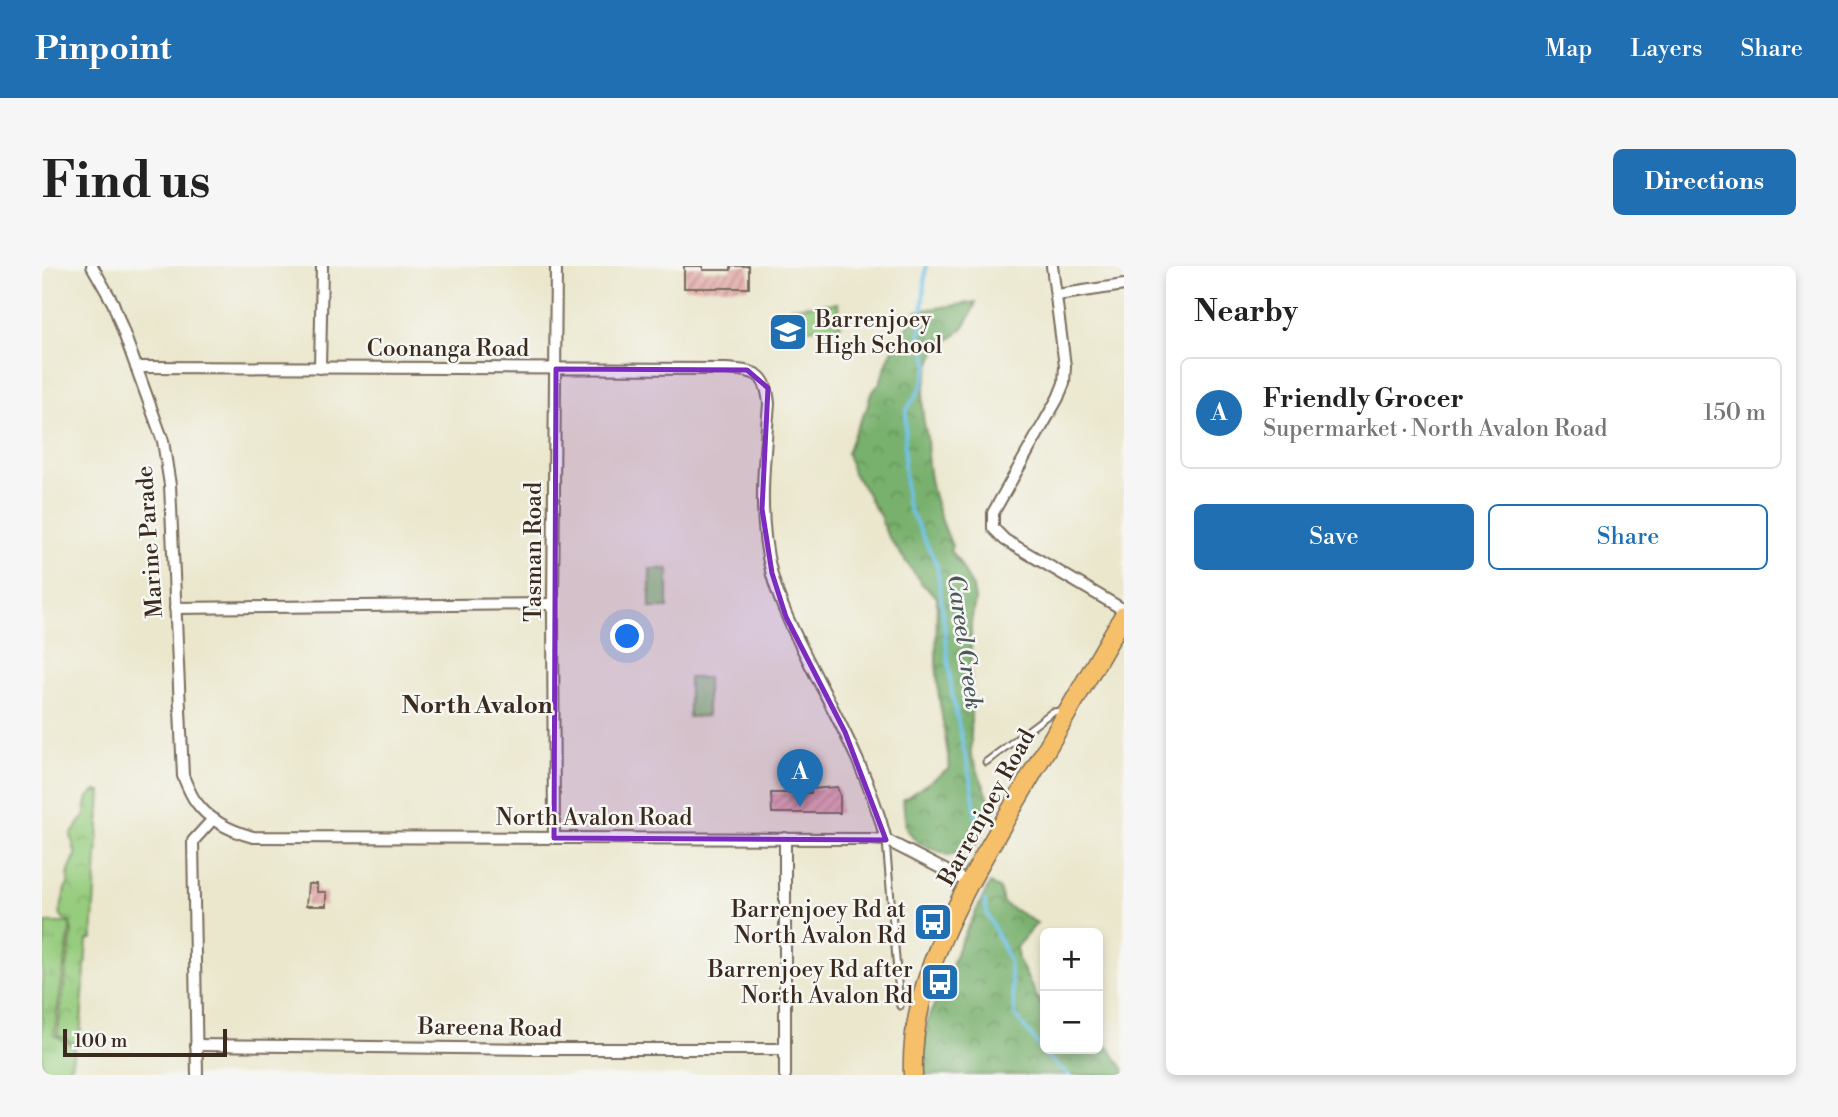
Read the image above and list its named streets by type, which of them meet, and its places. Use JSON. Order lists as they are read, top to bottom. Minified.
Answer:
{"streets":{"main road":["Barrenjoey Road"],"street":["Coonanga Road","Marine Parade","Tasman Road","North Avalon Road","Bareena Road"]},"crossings":[["Coonanga Road","Marine Parade"],["Coonanga Road","Tasman Road"],["Coonanga Road","North Avalon Road"],["Marine Parade","North Avalon Road"],["Tasman Road","North Avalon Road"],["Barrenjoey Road","North Avalon Road"]],"districts":["North Avalon"],"water":["Careel Creek"],"places":{"school or university":["Barrenjoey High School"],"bus stop":["Barrenjoey Rd at North Avalon Rd","Barrenjoey Rd after North Avalon Rd"]},"scale_bar":"100 m","page":{"header":"Pinpoint","nav":["Map","Layers","Share"],"buttons":["Directions",["Save","Share"]],"title":"Find us","heading":"Nearby","list":[{"mark":"A","name":"Friendly Grocer","note":"Supermarket · North Avalon Road","value":"150 m"}],"pins":"A","map_buttons":["+","−"],"scale":"100 m"}}
